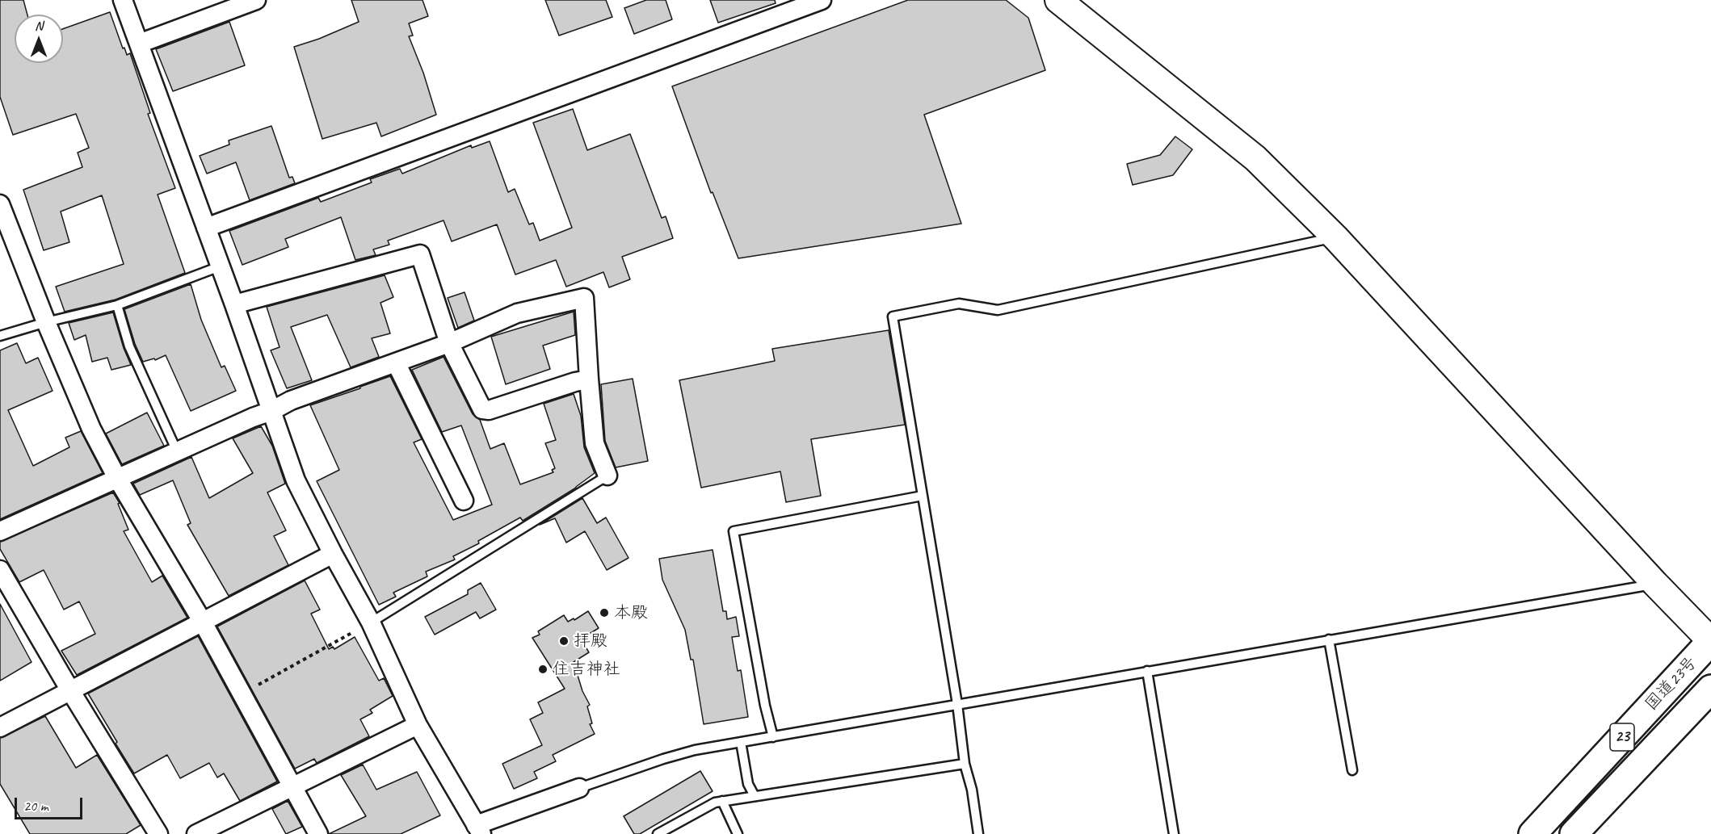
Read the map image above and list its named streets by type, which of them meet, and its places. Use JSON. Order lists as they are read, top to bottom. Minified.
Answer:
{"streets":{"highway":["国道23号","23"]},"places":["本殿","拝殿","住吉神社"],"scale_bar":"20 m","north":"top"}
